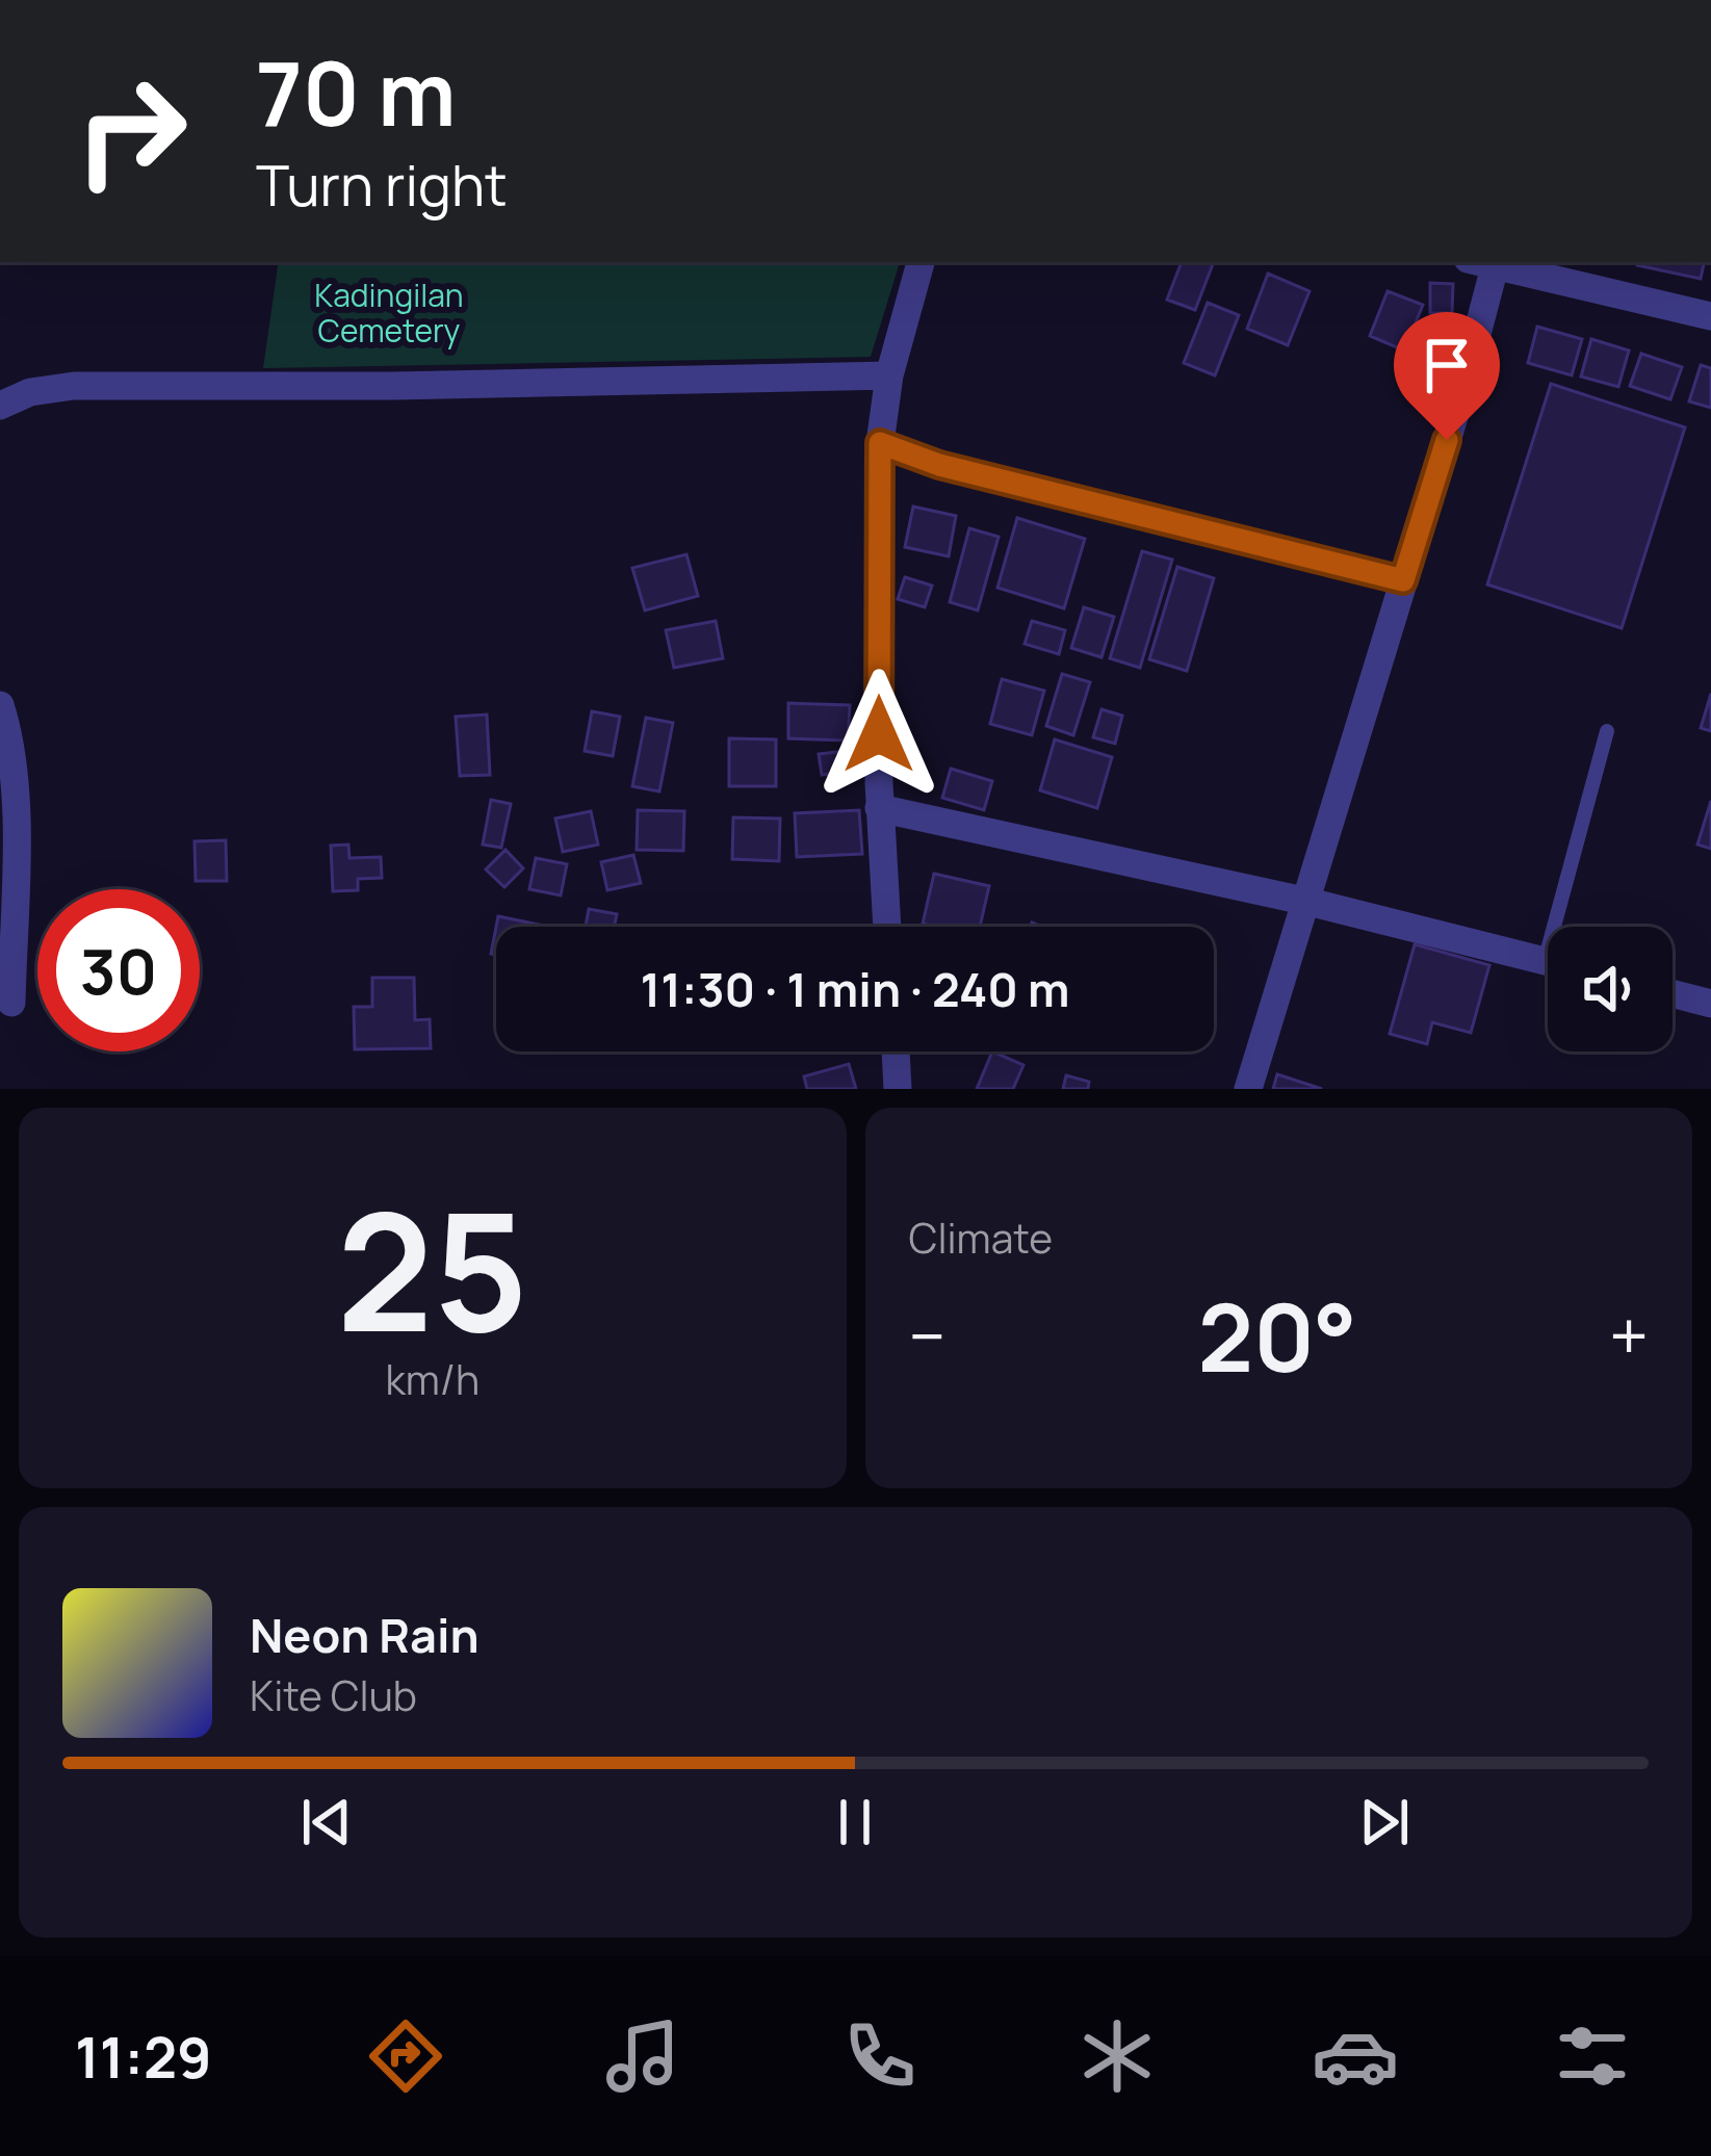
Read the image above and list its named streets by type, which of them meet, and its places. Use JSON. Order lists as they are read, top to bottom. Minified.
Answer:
{"parks":["Kadingilan Cemetery"],"page":{"turn":["70 m","Turn right"],"limit":"30","trip":"11:30 · 1 min · 240 m","tile":[["25","km/h"],"Climate"],"heat":["−","20°","+"],"song":["Neon Rain","Kite Club"],"tabs":"11:29"}}
